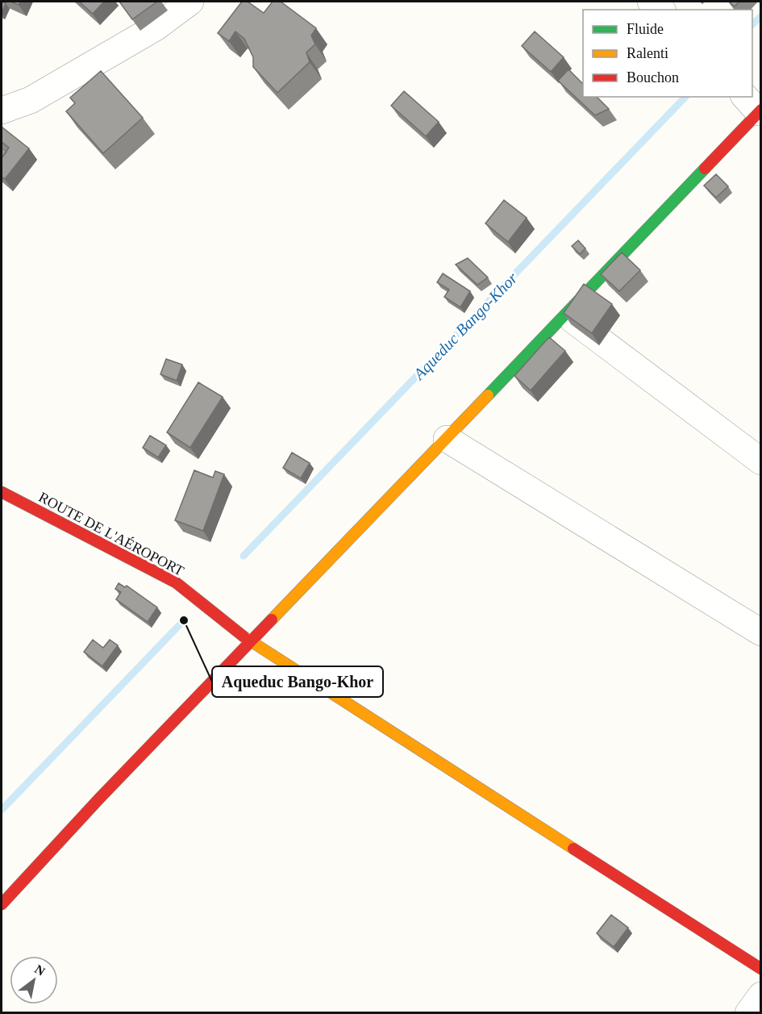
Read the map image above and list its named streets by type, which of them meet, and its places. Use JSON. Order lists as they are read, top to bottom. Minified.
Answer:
{"streets":{"street":["ROUTE DE L'AÉROPORT"]},"water":["Aqueduc Bango-Khor"],"places":["Aqueduc Bango-Khor"],"legend":["Fluide","Ralenti","Bouchon"],"north":"top right"}
